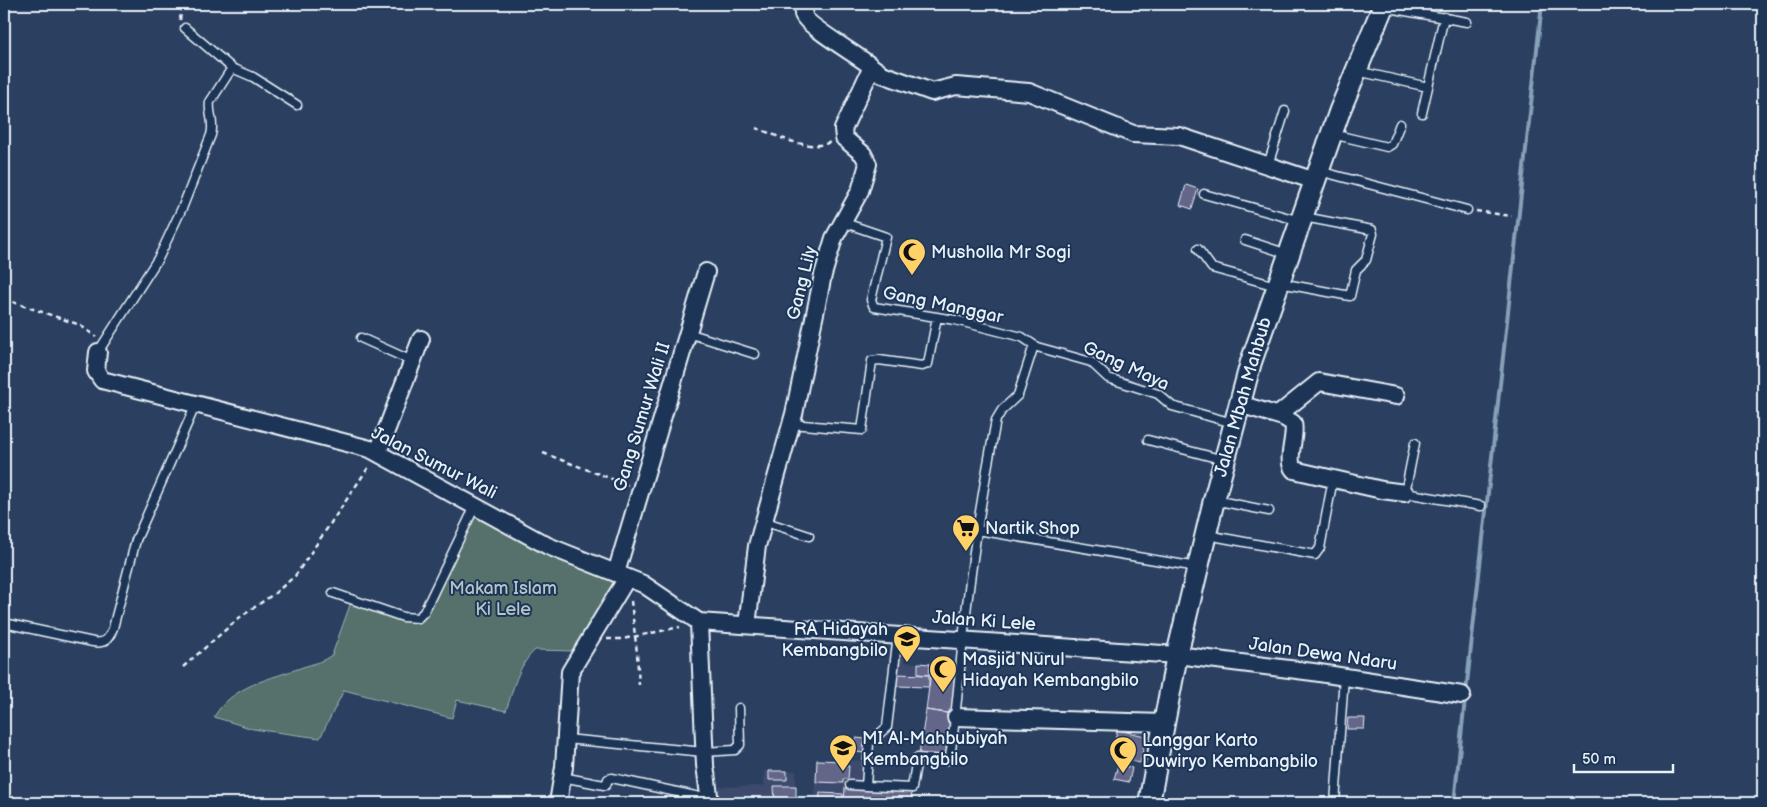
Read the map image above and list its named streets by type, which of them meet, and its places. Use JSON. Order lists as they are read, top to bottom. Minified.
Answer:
{"streets":{"street":["Gang Lily","Jalan Mbah Mahbub","Gang Sumur Wali II","Jalan Sumur Wali","Jalan Ki Lele","Jalan Dewa Ndaru"],"lane":["Gang Manggar","Gang Maya"]},"crossings":[["Gang Lily","Gang Manggar"],["Gang Lily","Jalan Ki Lele"],["Gang Manggar","Gang Maya"],["Gang Maya","Jalan Mbah Mahbub"],["Jalan Mbah Mahbub","Jalan Ki Lele"],["Jalan Mbah Mahbub","Jalan Dewa Ndaru"],["Gang Sumur Wali II","Jalan Sumur Wali"],["Jalan Sumur Wali","Jalan Ki Lele"],["Jalan Ki Lele","Jalan Dewa Ndaru"]],"parks":["Makam Islam Ki Lele"],"places":{"mosque":["Musholla Mr Sogi","Masjid Nurul Hidayah Kembangbilo","Langgar Karto Duwiryo Kembangbilo"],"supermarket":["Nartik Shop"],"school or university":["RA Hidayah Kembangbilo","MI Al-Mahbubiyah Kembangbilo"]},"scale_bar":"50 m"}
